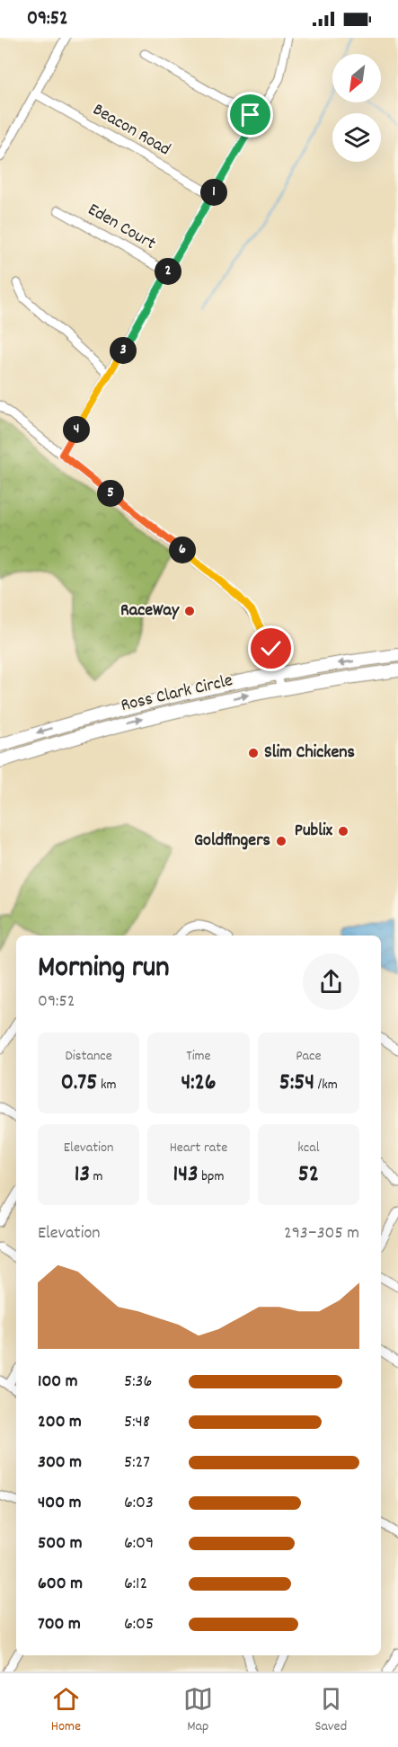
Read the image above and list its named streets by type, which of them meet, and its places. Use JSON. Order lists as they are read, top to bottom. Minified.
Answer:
{"streets":{"highway":["Ross Clark Circle"],"street":["Beacon Road","Eden Court"]},"places":["RaceWay","Slim Chickens","Publix","Goldfingers"],"north":"bottom left","page":{"status":"09:52","pins":["1","2","3","4","5","6"],"heading":["Morning run","09:52"],"stats":[["Distance","0.75 km"],["Time","4:26"],["Pace","5:54 /km"],["Elevation","13 m"],["Heart rate","143 bpm"],["kcal","52"]],"chart":["Elevation","293–305 m"],"list":[{"name":"100 m","note":"5:36"},{"name":"200 m","note":"5:48"},{"name":"300 m","note":"5:27"},{"name":"400 m","note":"6:03"},{"name":"500 m","note":"6:09"},{"name":"600 m","note":"6:12"},{"name":"700 m","note":"6:05"}],"tabs":["Home","Map","Saved"]}}
